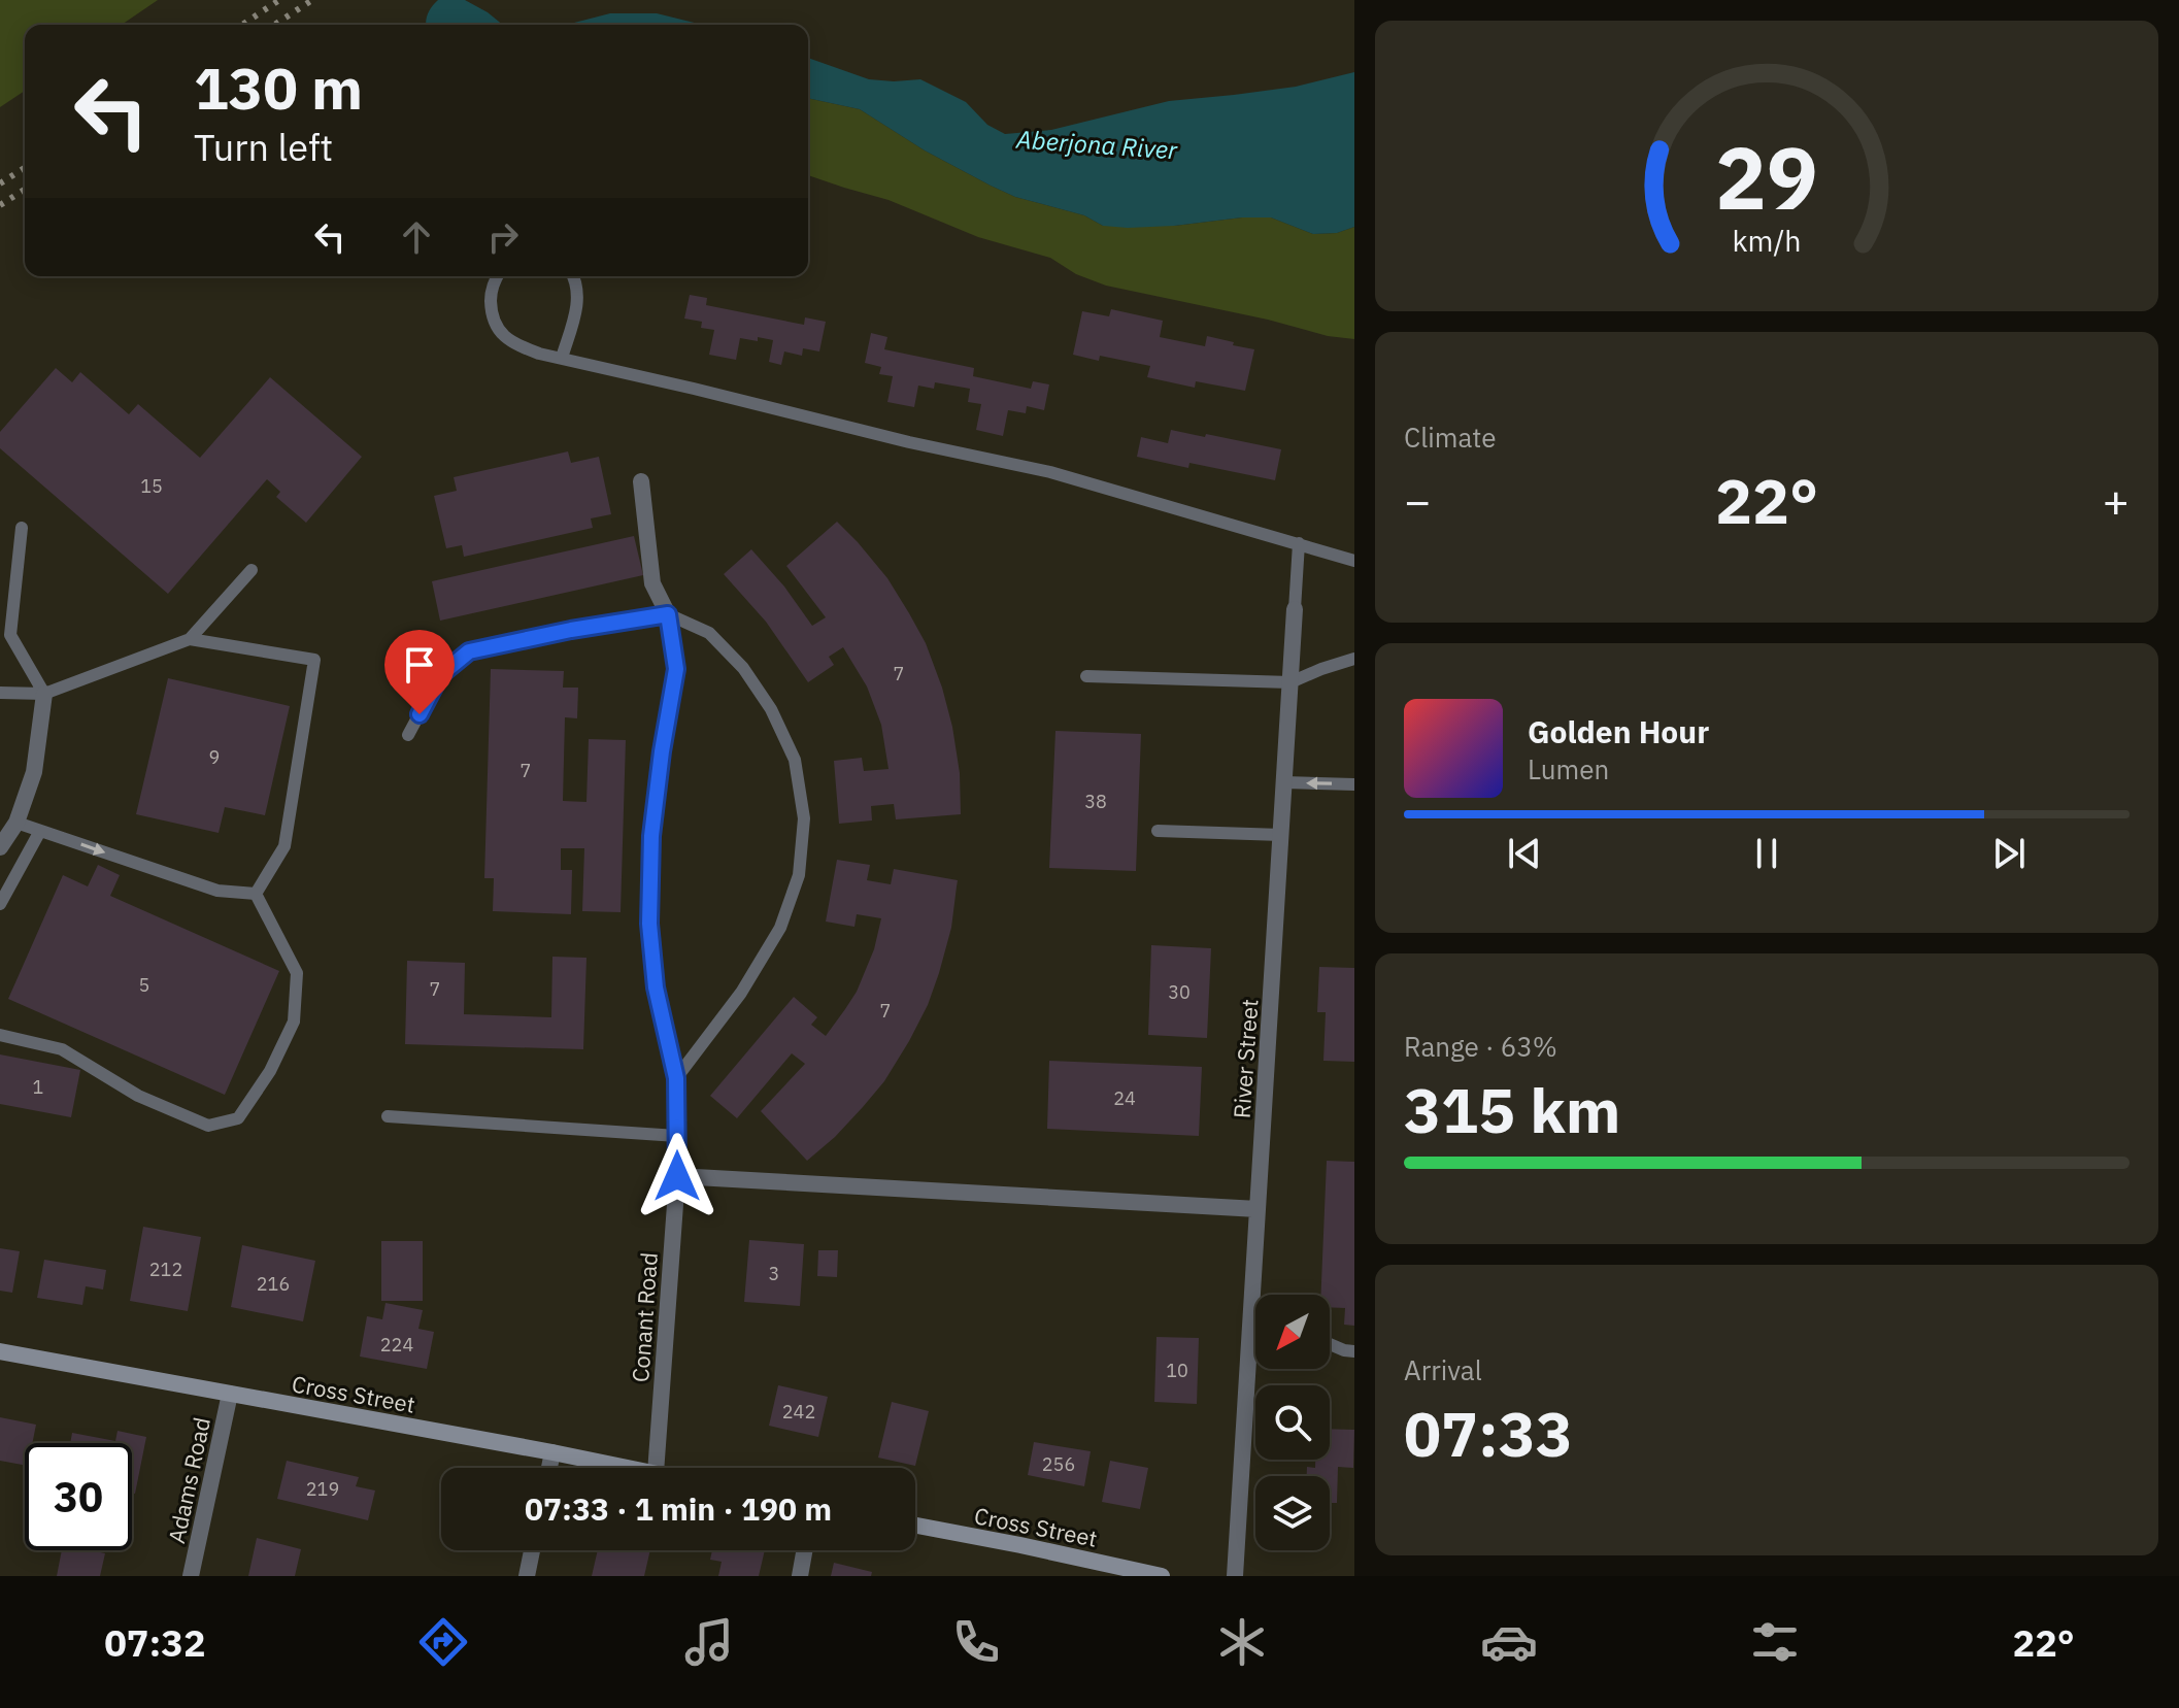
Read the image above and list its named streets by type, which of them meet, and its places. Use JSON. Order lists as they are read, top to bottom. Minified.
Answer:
{"streets":{"street":["River Street","Conant Road","Cross Street","Adams Road"]},"crossings":[["Cross Street","Adams Road"]],"water":["Aberjona River"],"house_numbers":["15","7","9","7","38","5","7","30","7","1","24","212","3","216","224","10","242","256","219"],"north":"bottom left","page":{"turn":["130 m","Turn left"],"tile":["Climate",["Range · 63%","315 km"],["Arrival","07:33"]],"heat":["−","22°","+"],"song":["Golden Hour","Lumen"],"limit":"30","trip":"07:33 · 1 min · 190 m","tabs":["07:32","22°"],"gauge":["29","km/h"]}}
